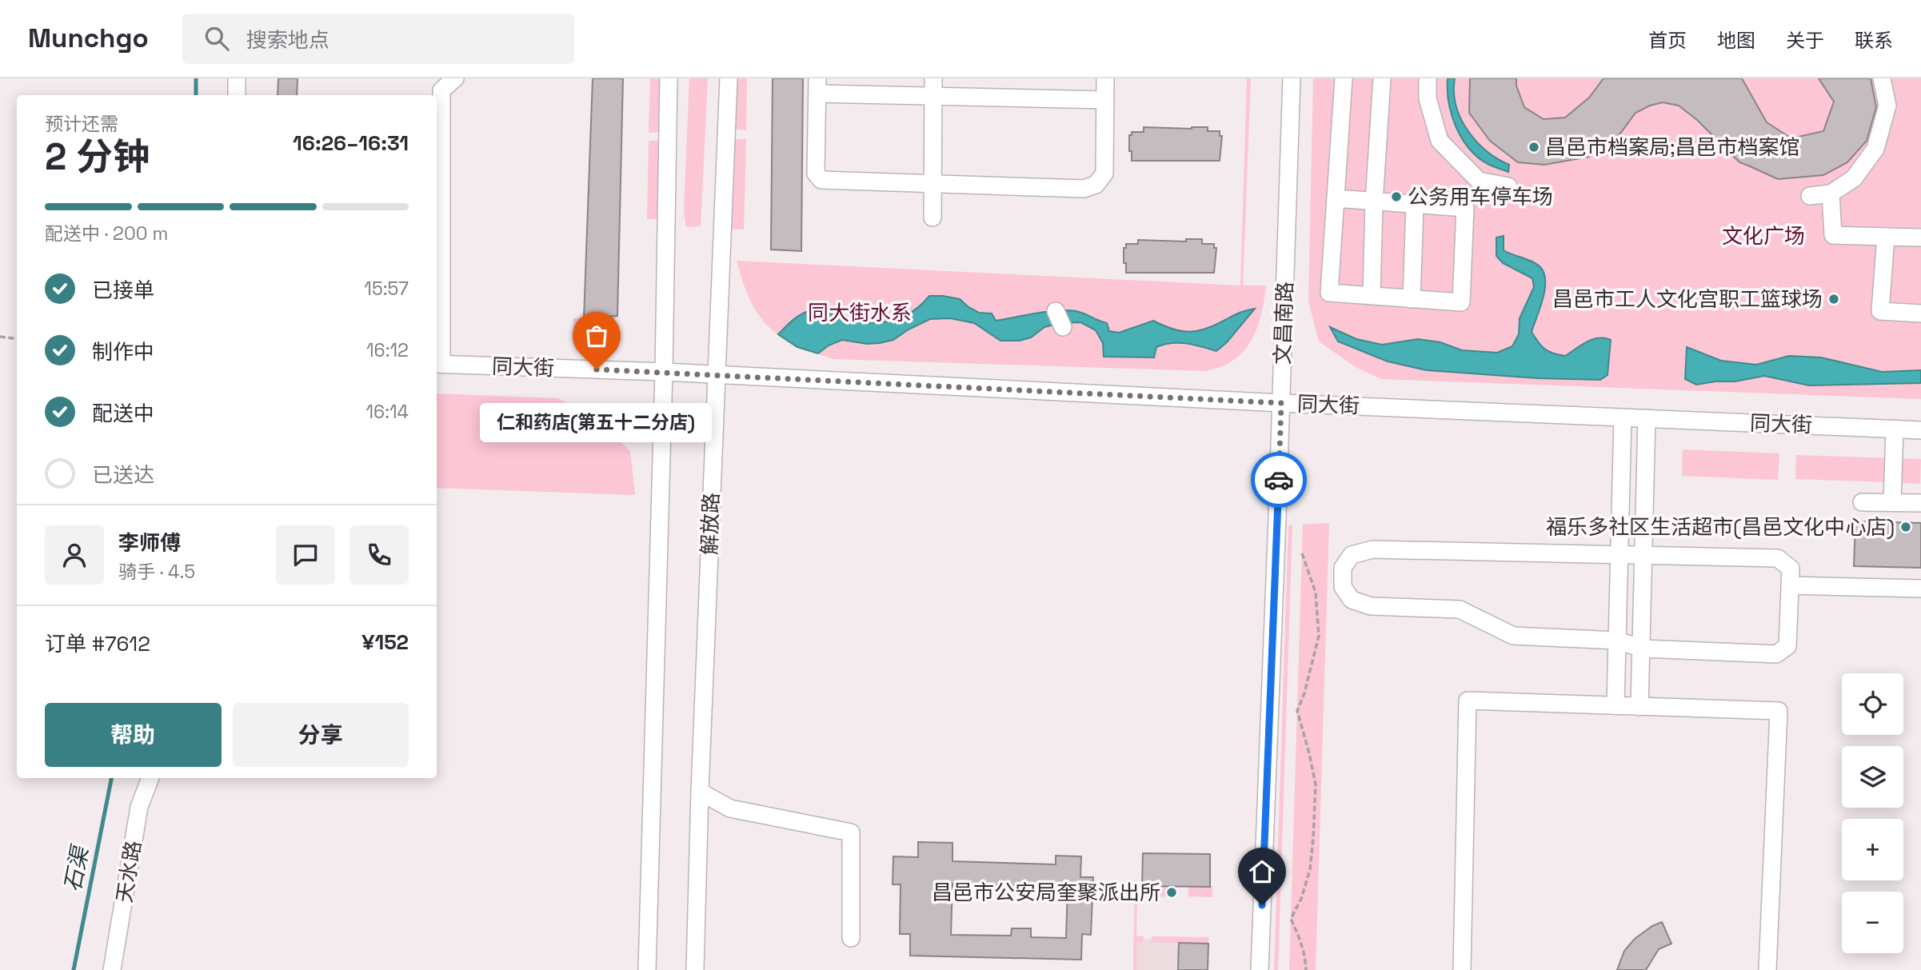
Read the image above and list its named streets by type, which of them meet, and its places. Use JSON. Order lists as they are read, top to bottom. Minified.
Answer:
{"streets":{"street":["文昌南路","同大街","解放路","天水路"]},"crossings":[["文昌南路","同大街"],["同大街","解放路"]],"water":["石渠"],"parks":["文化广场","同大街水系"],"places":["昌邑市档案局;昌邑市档案馆","公务用车停车场","昌邑市工人文化宫职工篮球场","仁和药店(第五十二分店)","福乐多社区生活超市(昌邑文化中心店)","昌邑市公安局奎聚派出所"],"page":{"header":"Munchgo","search":"搜索地点","nav":["首页","地图","关于","联系"],"heading":["2 分钟","预计还需","16:26–16:31"],"panel":["李师傅","骑手 · 4.5","订单 #7612","¥152"],"bar":"配送中 · 200 m","list":[["已接单","15:57"],["制作中","16:12"],["配送中","16:14"],"已送达"],"bubble":"仁和药店(第五十二分店)","map_buttons":["+","−"],"buttons":["帮助","分享"]}}
